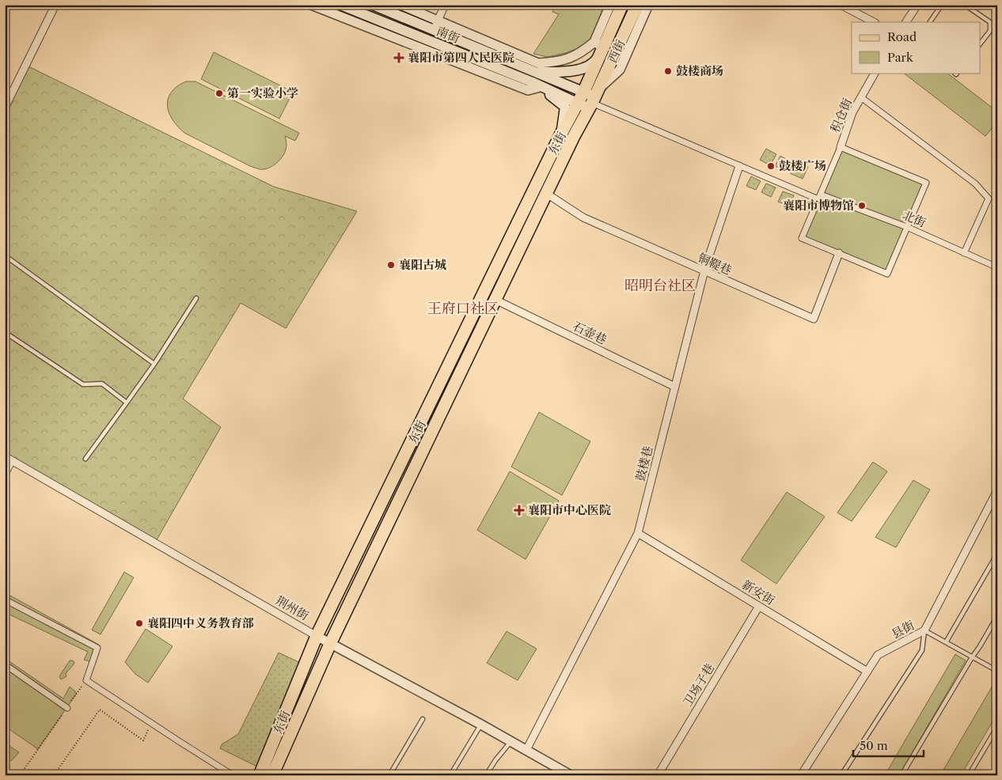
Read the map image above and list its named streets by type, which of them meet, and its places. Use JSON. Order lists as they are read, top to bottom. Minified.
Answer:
{"streets":{"main road":["南街","西街","东街"],"street":["积仓街","北街","铜鞮巷","石壶巷","鼓楼巷","新安街","荆州街","县街","卫场子巷"]},"crossings":[["南街","西街"],["南街","东街"],["南街","北街"],["西街","东街"],["西街","北街"],["东街","北街"],["东街","铜鞮巷"],["东街","石壶巷"],["东街","荆州街"],["北街","鼓楼巷"],["铜鞮巷","鼓楼巷"],["石壶巷","鼓楼巷"],["鼓楼巷","新安街"],["鼓楼巷","荆州街"],["新安街","县街"],["新安街","卫场子巷"]],"districts":["昭明台社区","王府口社区"],"places":{"health":["襄阳市第四人民医院","襄阳市中心医院"],"other":["鼓楼商场","第一实验小学","鼓楼广场","襄阳市博物馆","襄阳古城","襄阳四中义务教育部"]},"legend":["Road","Park"],"scale_bar":"50 m"}
